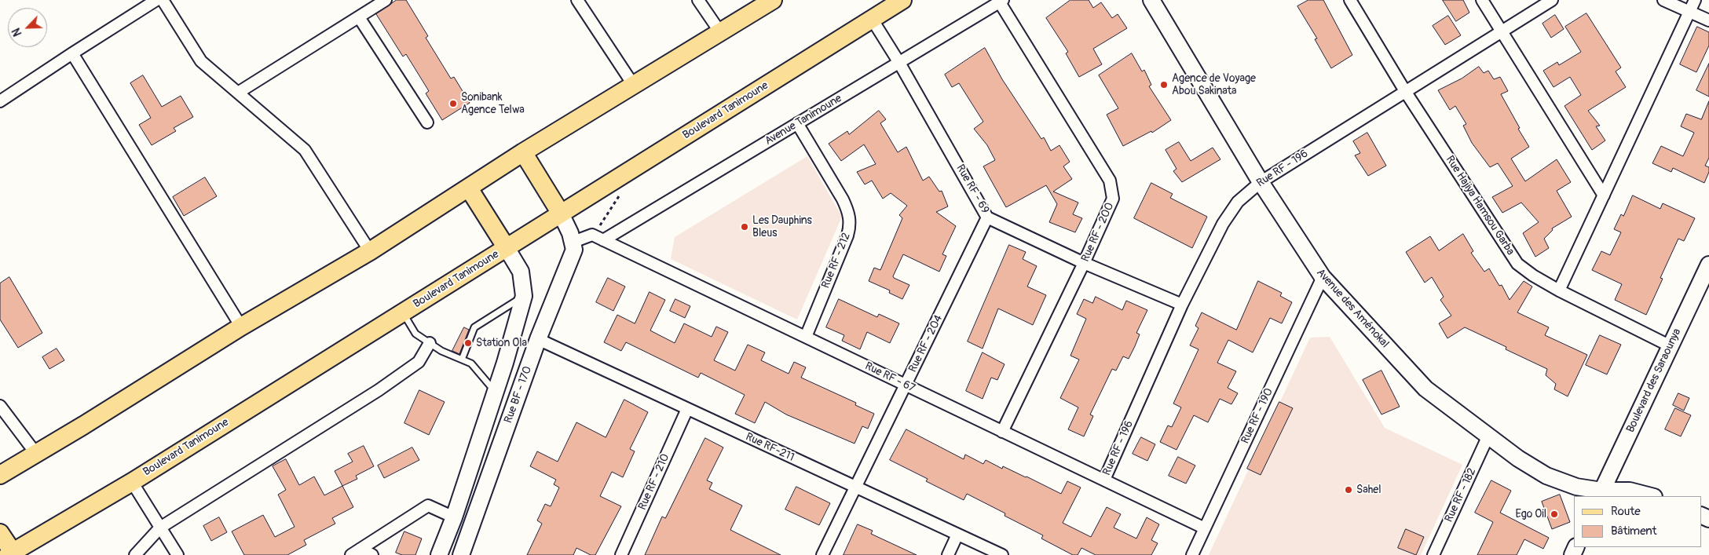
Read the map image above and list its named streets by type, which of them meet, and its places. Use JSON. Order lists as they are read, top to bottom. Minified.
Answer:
{"streets":{"main road":["Boulevard Tanimoune","Avenue des Aménokal","Boulevard des Saraounya","Rue BF - 170"],"street":["Avenue Tanimoune","Rue RF - 196","Rue RF - 69","Rue Hajiya Hamsou Garba","Rue RF - 200","Rue RF - 212","Rue RF - 204","Rue RF - 67","Rue RF - 190","Rue RF-211","Rue RF - 210","Rue RF - 182"]},"crossings":[["Boulevard Tanimoune","Rue RF - 69"],["Boulevard Tanimoune","Rue BF - 170"],["Avenue Tanimoune","Rue RF - 69"],["Avenue Tanimoune","Rue RF - 200"],["Avenue Tanimoune","Rue RF - 212"],["Avenue Tanimoune","Rue RF - 67"],["Rue RF - 196","Rue RF - 69"],["Rue RF - 196","Rue Hajiya Hamsou Garba"],["Rue RF - 196","Avenue des Aménokal"],["Rue RF - 196","Rue RF - 67"],["Rue RF - 69","Rue RF - 200"],["Rue RF - 69","Rue RF - 204"],["Rue Hajiya Hamsou Garba","Boulevard des Saraounya"],["Rue RF - 200","Rue RF - 67"],["Rue RF - 212","Rue RF - 67"],["Avenue des Aménokal","Boulevard des Saraounya"],["Avenue des Aménokal","Rue RF - 190"],["Avenue des Aménokal","Rue RF - 182"],["Rue RF - 204","Rue RF - 67"],["Rue RF - 204","Rue RF-211"],["Rue RF - 67","Rue BF - 170"],["Rue RF - 67","Rue RF - 190"],["Rue BF - 170","Rue RF-211"],["Rue RF-211","Rue RF - 210"]],"places":["Agence de Voyage Abou Sakinata","Sonibank Agence Telwa","Les Dauphins Bleus","Station Ola","Sahel","Ego Oil"],"legend":["Route","Bâtiment"],"north":"bottom left"}
